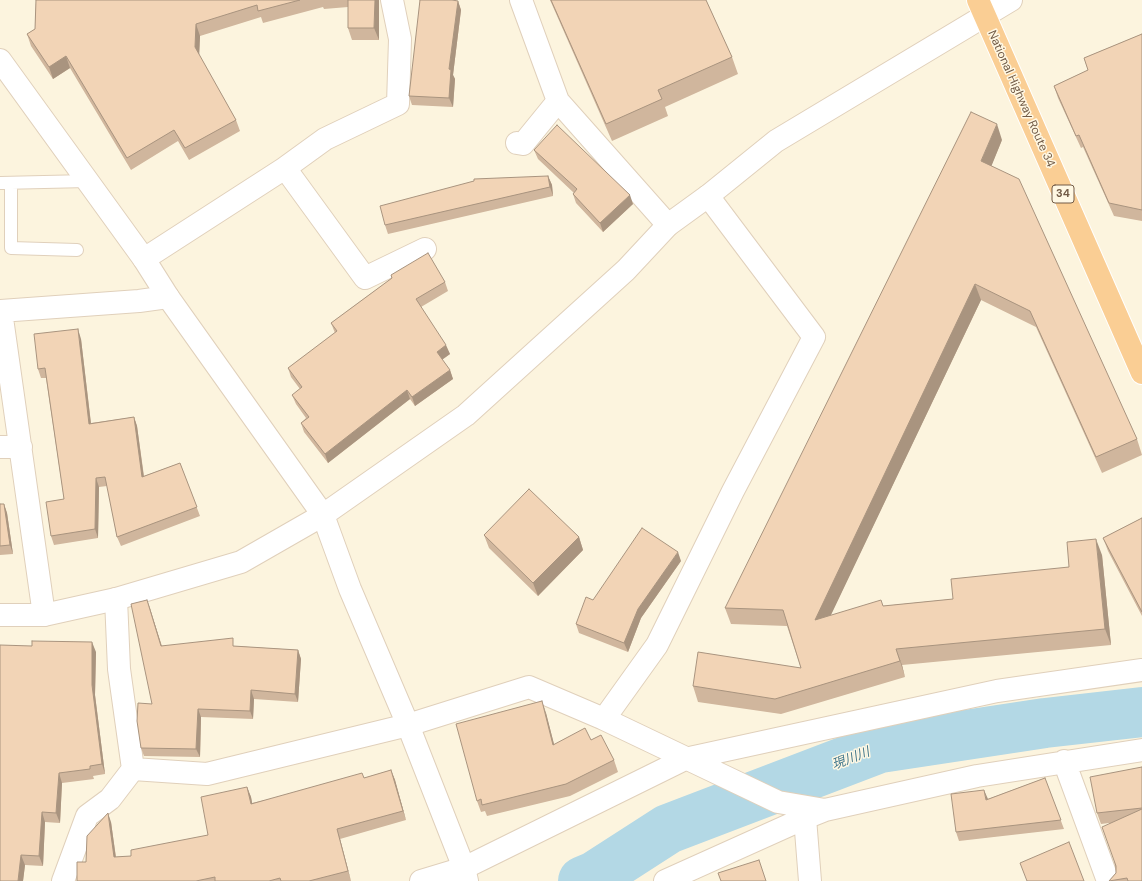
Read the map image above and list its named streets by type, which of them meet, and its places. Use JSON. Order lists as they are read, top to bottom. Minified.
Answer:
{"streets":{"highway":["National Highway Route 34","34"]},"water":["現川川"]}
